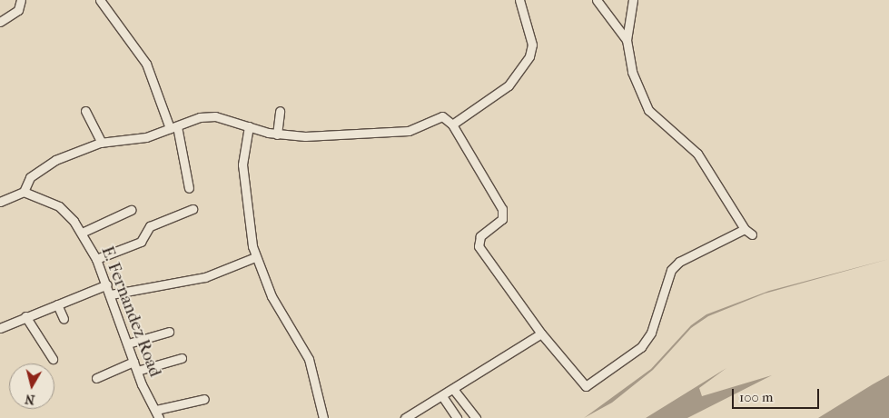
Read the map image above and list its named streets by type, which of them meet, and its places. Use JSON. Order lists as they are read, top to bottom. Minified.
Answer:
{"streets":{"street":["E. Fernandez Road"]},"scale_bar":"100 m","north":"bottom"}
